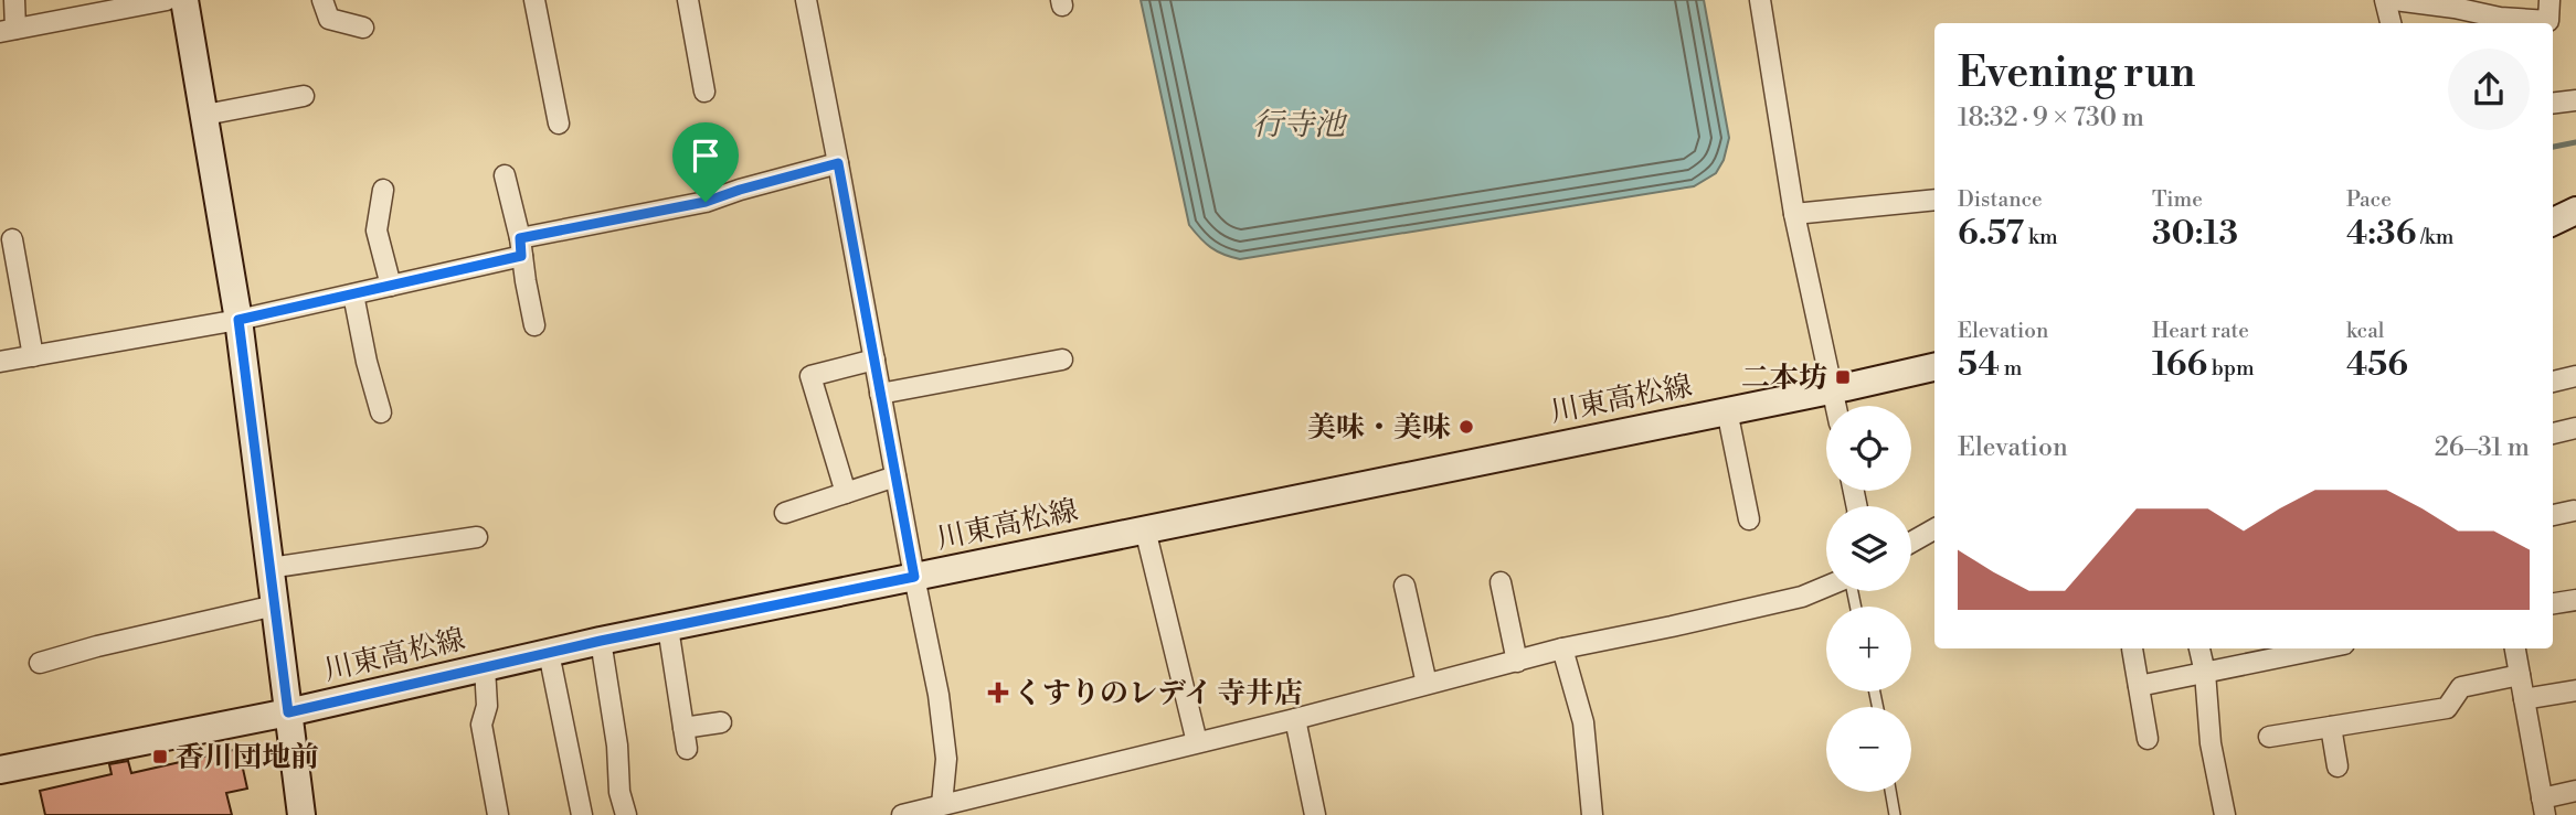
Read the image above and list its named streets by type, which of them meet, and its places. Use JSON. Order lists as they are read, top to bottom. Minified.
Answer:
{"streets":{"main road":["川東高松線"]},"water":["行寺池"],"places":{"transit":["二本坊","香川団地前"],"other":["美味・美味"],"health":["くすりのレデイ 寺井店"]},"page":{"heading":["Evening run","18:32 · 9 × 730 m"],"stats":[["Distance","6.57 km"],["Time","30:13"],["Pace","4:36 /km"],["Elevation","54 m"],["Heart rate","166 bpm"],["kcal","456"]],"map_buttons":["+","−"],"chart":["Elevation","26–31 m"]}}
